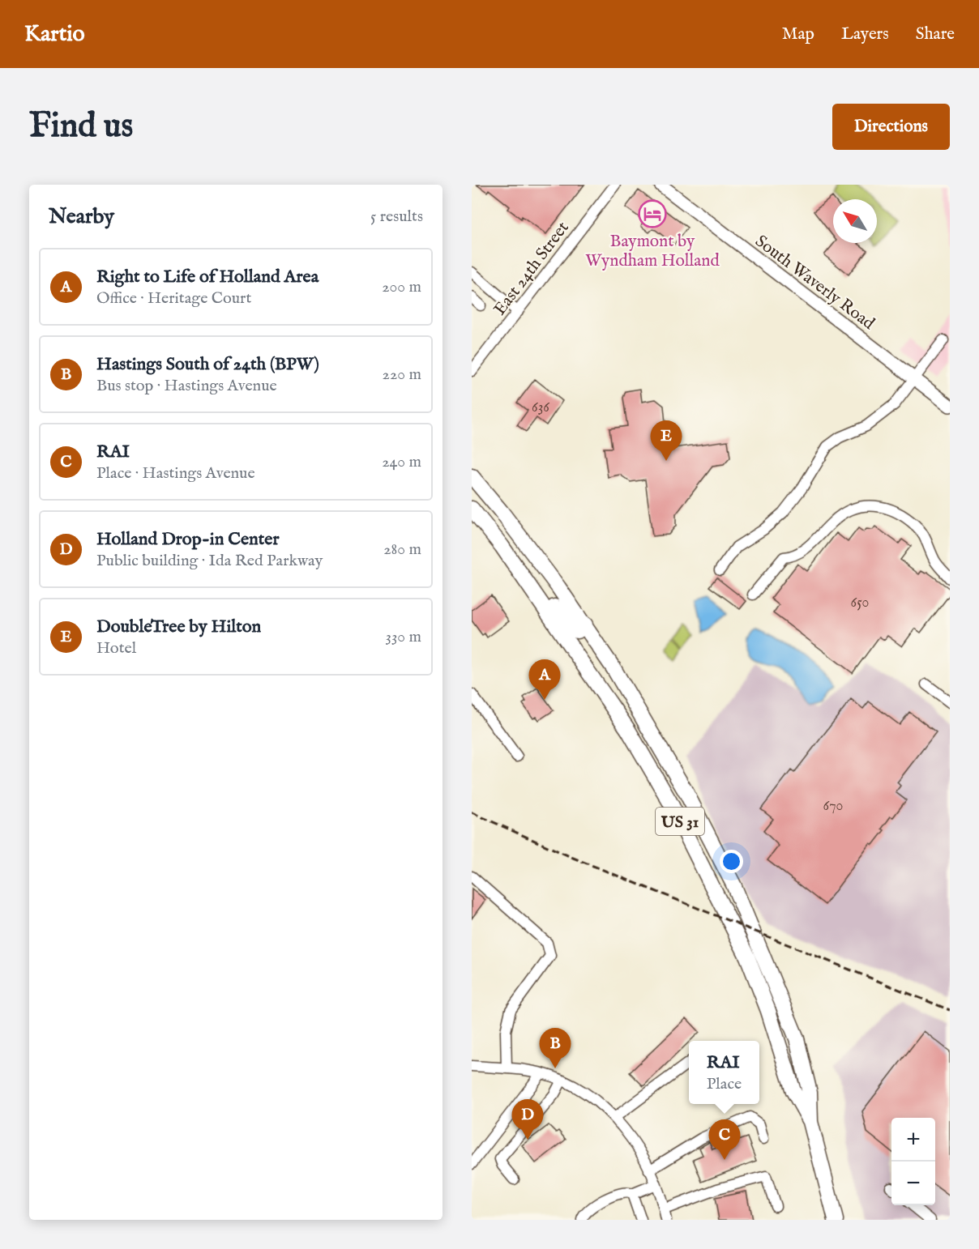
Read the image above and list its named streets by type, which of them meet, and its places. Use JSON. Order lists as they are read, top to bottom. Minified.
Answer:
{"streets":{"highway":["US 31"],"main road":["South Waverly Road"],"street":["East 24th Street"]},"places":{"hotel":["Baymont by Wyndham Holland"]},"house_numbers":["636","650","670"],"north":"top left","page":{"header":"Kartio","nav":["Map","Layers","Share"],"buttons":"Directions","title":"Find us","heading":["Nearby","5 results"],"list":[{"mark":"A","name":"Right to Life of Holland Area","note":"Office · Heritage Court","value":"200 m"},{"mark":"B","name":"Hastings South of 24th (BPW)","note":"Bus stop · Hastings Avenue","value":"220 m"},{"mark":"C","name":"RAI","note":"Place · Hastings Avenue","value":"240 m"},{"mark":"D","name":"Holland Drop-in Center","note":"Public building · Ida Red Parkway","value":"280 m"},{"mark":"E","name":"DoubleTree by Hilton","note":"Hotel","value":"330 m"}],"pins":["E","A","B","D","C"],"popup":["RAI","Place"],"map_buttons":["+","−"]}}
